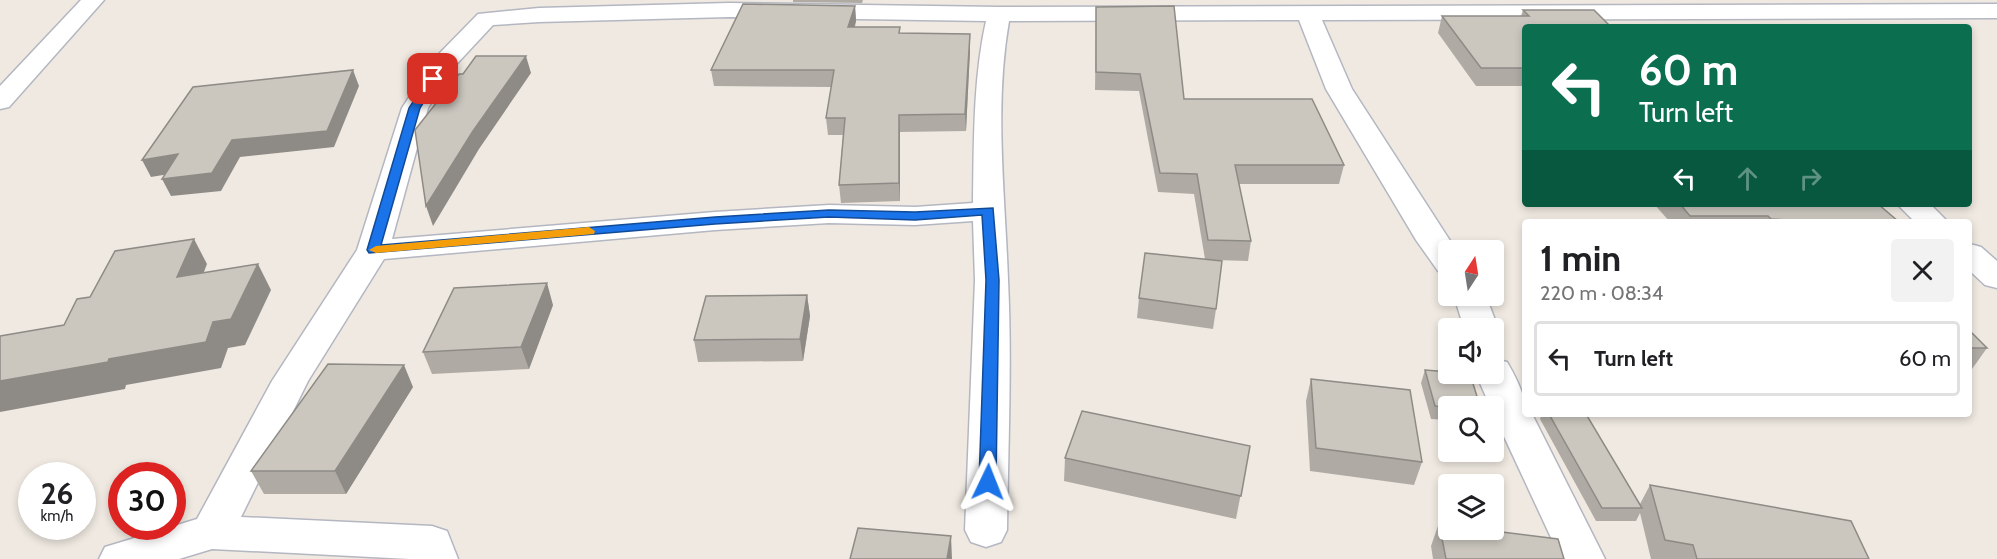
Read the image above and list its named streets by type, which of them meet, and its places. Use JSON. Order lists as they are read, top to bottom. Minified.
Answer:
{"north":"top","page":{"turn":["60 m","Turn left"],"heading":["1 min","220 m · 08:34"],"list":[{"name":"Turn left","value":"60 m"}],"speed":"26 km/h","limit":"30"}}
